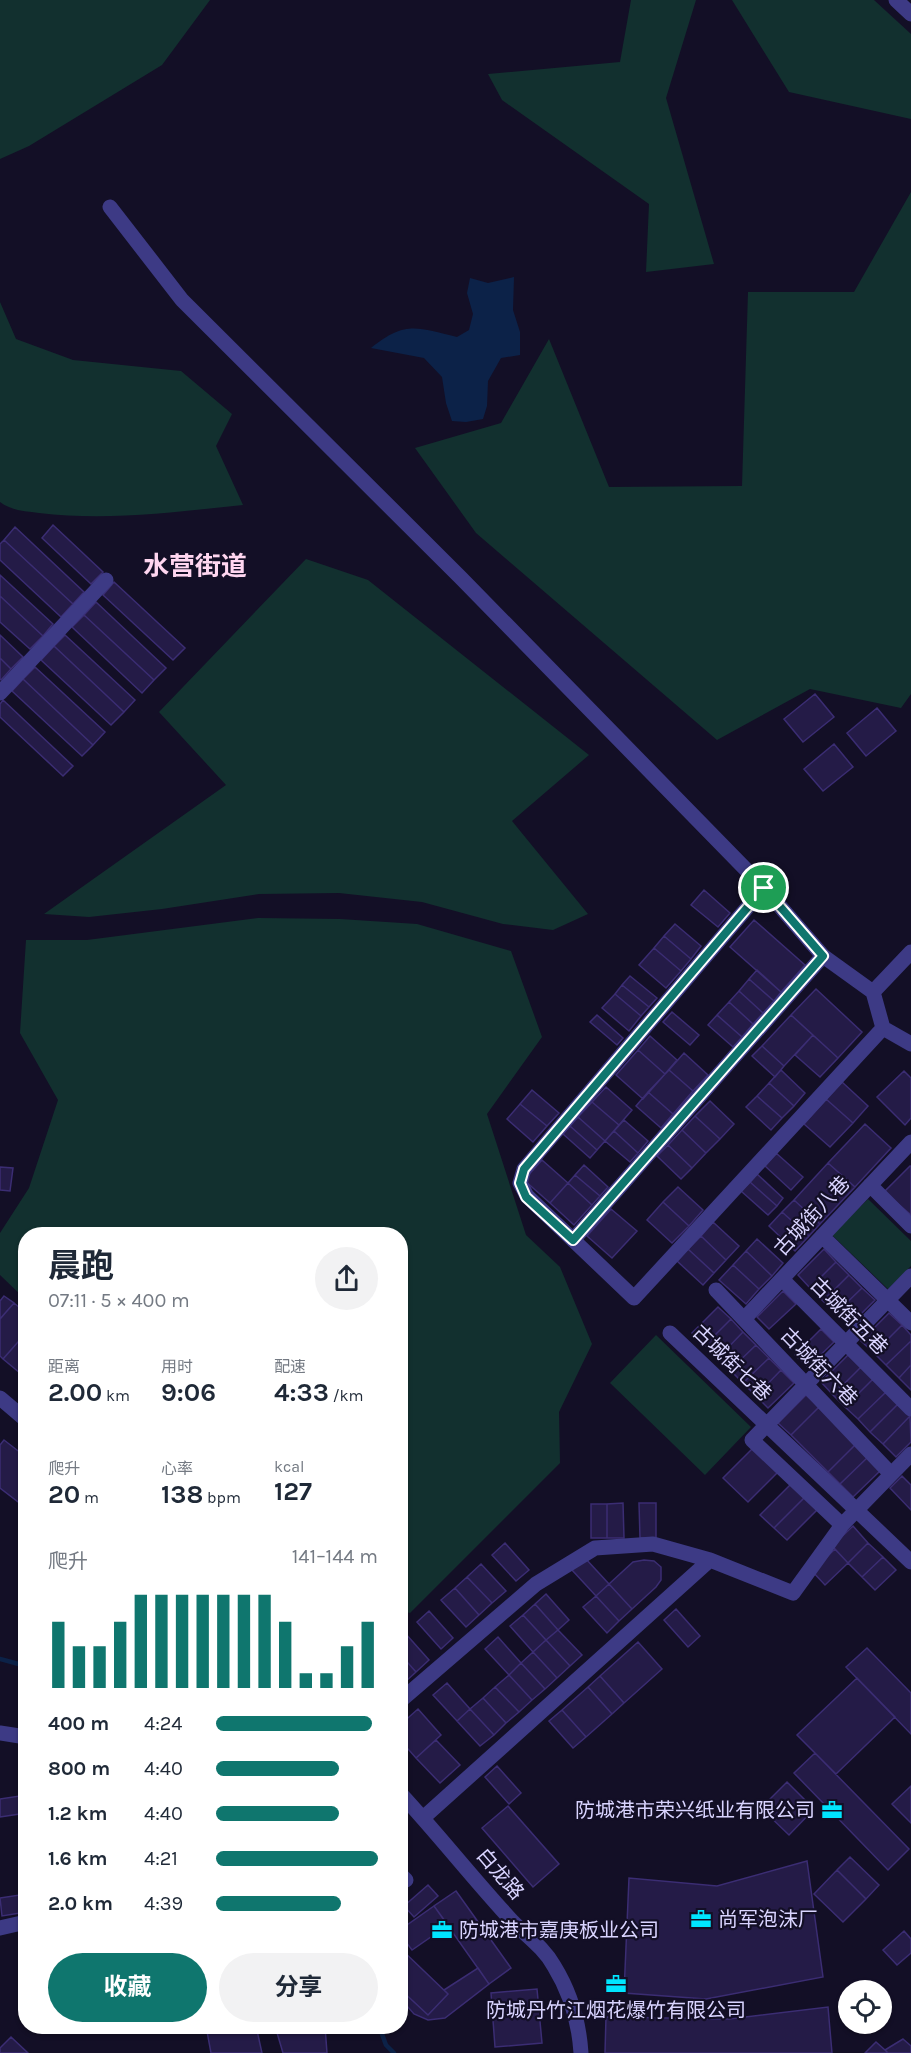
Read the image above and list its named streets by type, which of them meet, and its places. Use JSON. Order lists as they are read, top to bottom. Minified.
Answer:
{"streets":{"street":["古城街八巷","古城街五巷","古城街七巷","古城街六巷","白龙路"]},"crossings":[["古城街八巷","古城街五巷"],["古城街八巷","古城街六巷"]],"districts":["水营街道"],"places":{"office":["防城港市荣兴纸业有限公司","尚军泡沫厂","防城港市嘉庚板业公司","防城丹竹江烟花爆竹有限公司"]},"page":{"heading":["晨跑","07:11 · 5 × 400 m"],"stats":[["距离","2.00 km"],["用时","9:06"],["配速","4:33 /km"],["爬升","20 m"],["心率","138 bpm"],["kcal","127"]],"chart":["爬升","141–144 m"],"list":[{"name":"400 m","note":"4:24"},{"name":"800 m","note":"4:40"},{"name":"1.2 km","note":"4:40"},{"name":"1.6 km","note":"4:21"},{"name":"2.0 km","note":"4:39"}],"buttons":["收藏","分享"]}}
